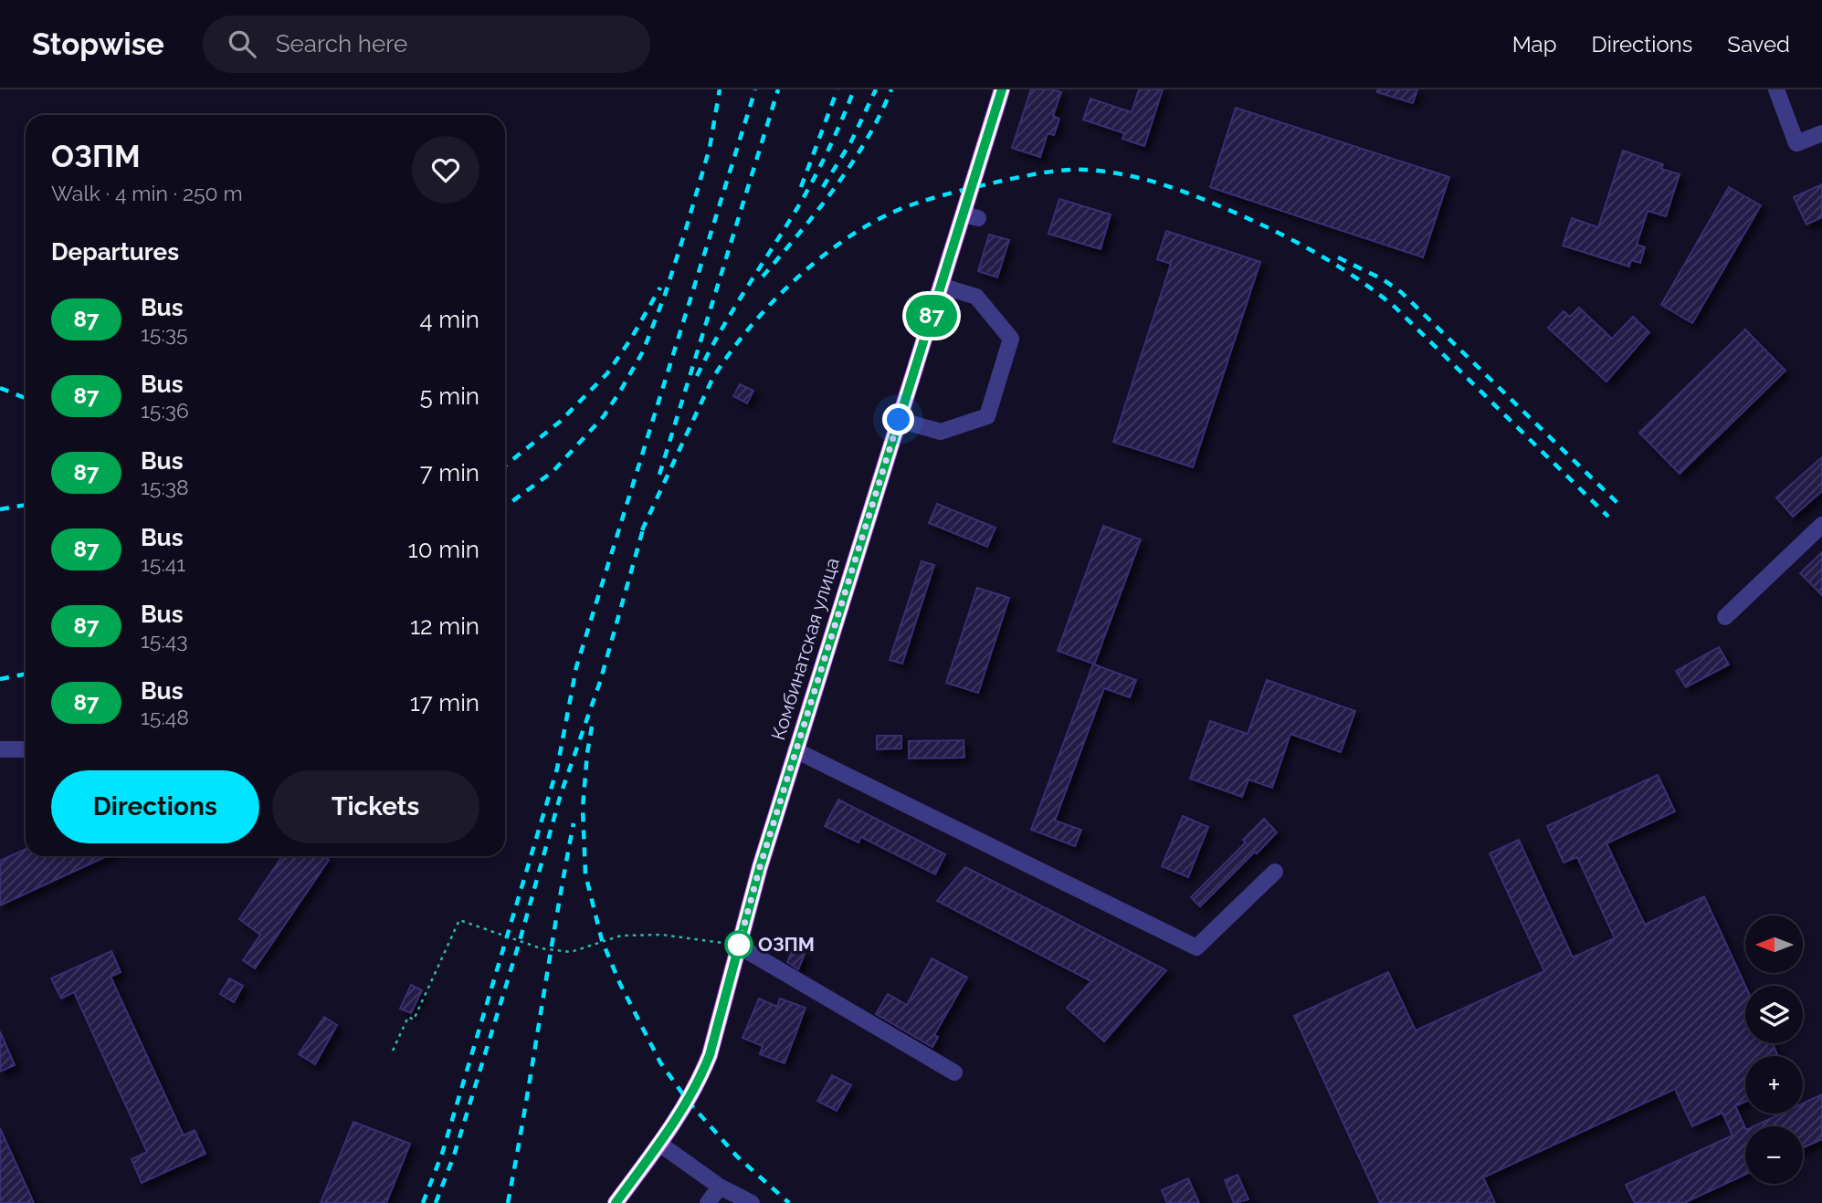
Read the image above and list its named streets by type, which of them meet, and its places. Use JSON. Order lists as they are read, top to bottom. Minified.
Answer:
{"streets":{"main road":["Комбинатская улица"]},"places":["ОЗПМ"],"lines":["bus line 87"],"north":"left","page":{"header":"Stopwise","search":"Search here","nav":["Map","Directions","Saved"],"on_map":"87","heading":[["ОЗПМ","Walk · 4 min · 250 m"],"Departures"],"list":[{"mark":"87","name":"Bus","note":"15:35","value":"4 min"},{"mark":"87","name":"Bus","note":"15:36","value":"5 min"},{"mark":"87","name":"Bus","note":"15:38","value":"7 min"},{"mark":"87","name":"Bus","note":"15:41","value":"10 min"},{"mark":"87","name":"Bus","note":"15:43","value":"12 min"},{"mark":"87","name":"Bus","note":"15:48","value":"17 min"}],"buttons":["Directions","Tickets"],"map_buttons":["+","−"]}}
